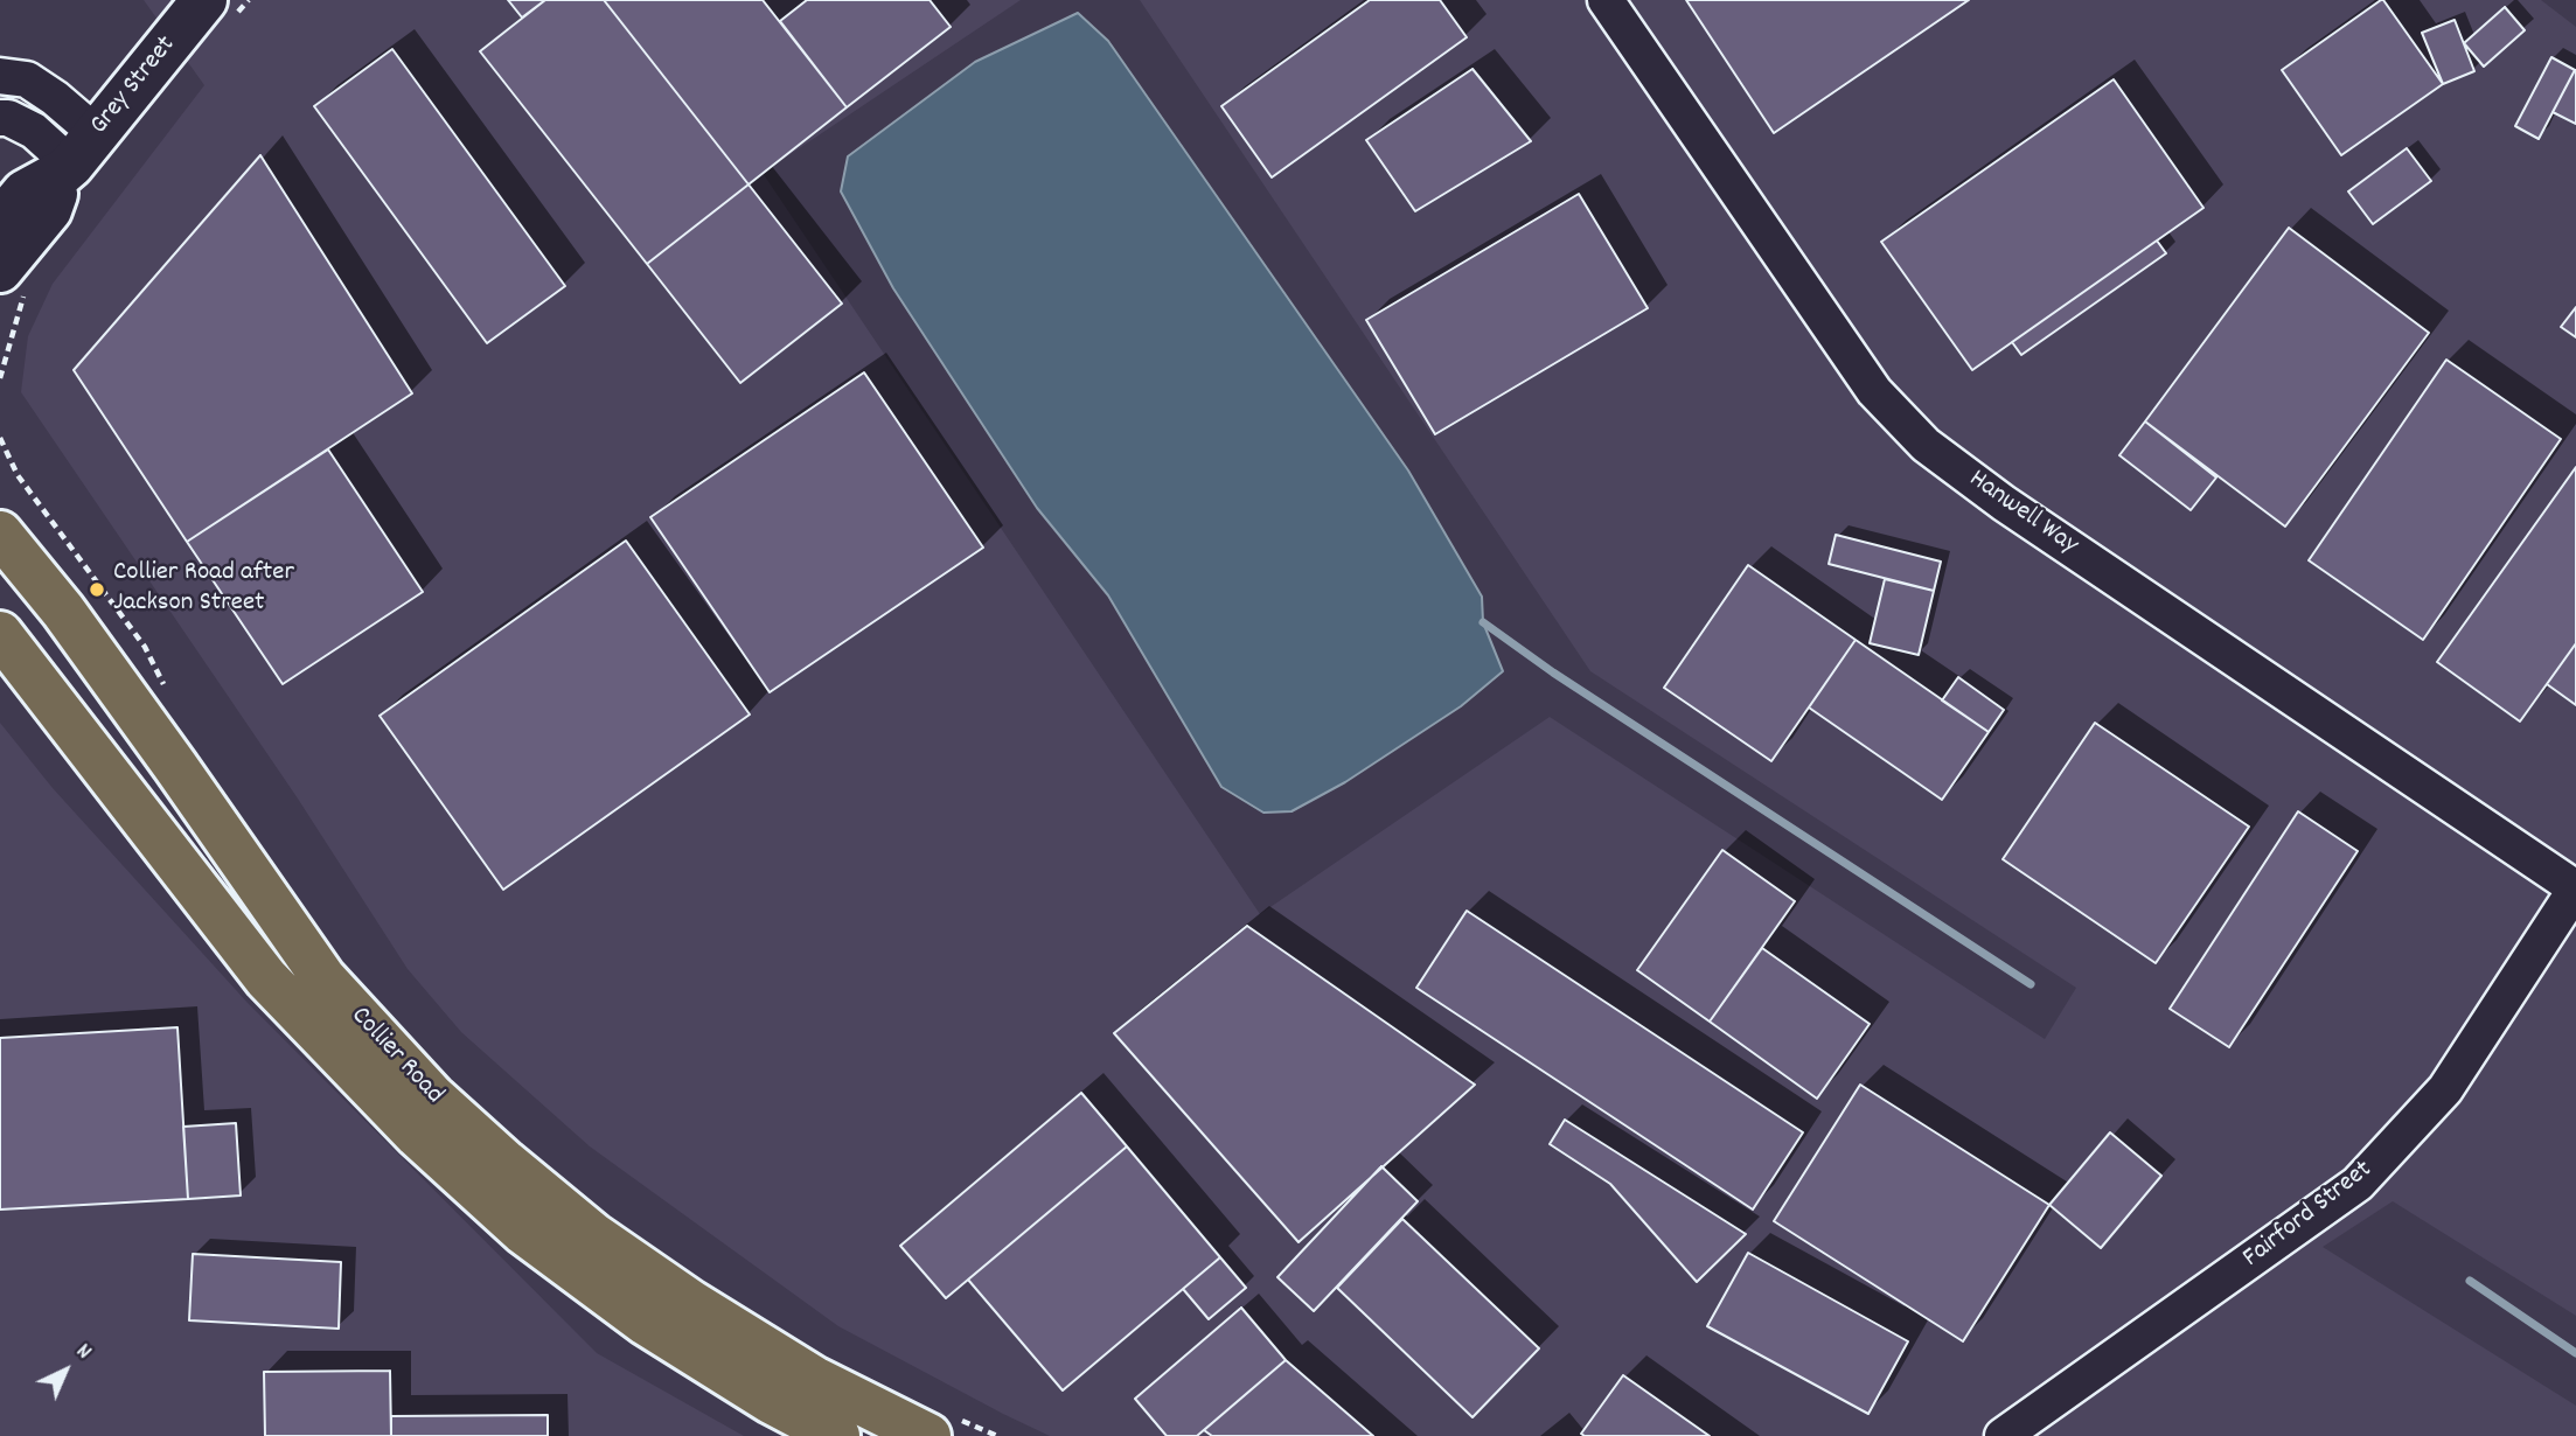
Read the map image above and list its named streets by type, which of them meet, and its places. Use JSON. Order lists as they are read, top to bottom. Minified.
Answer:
{"streets":{"main road":["Collier Road"],"street":["Grey Street","Hanwell Way","Fairford Street"]},"crossings":[["Hanwell Way","Fairford Street"]],"places":["Collier Road after Jackson Street"],"north":"top right"}
